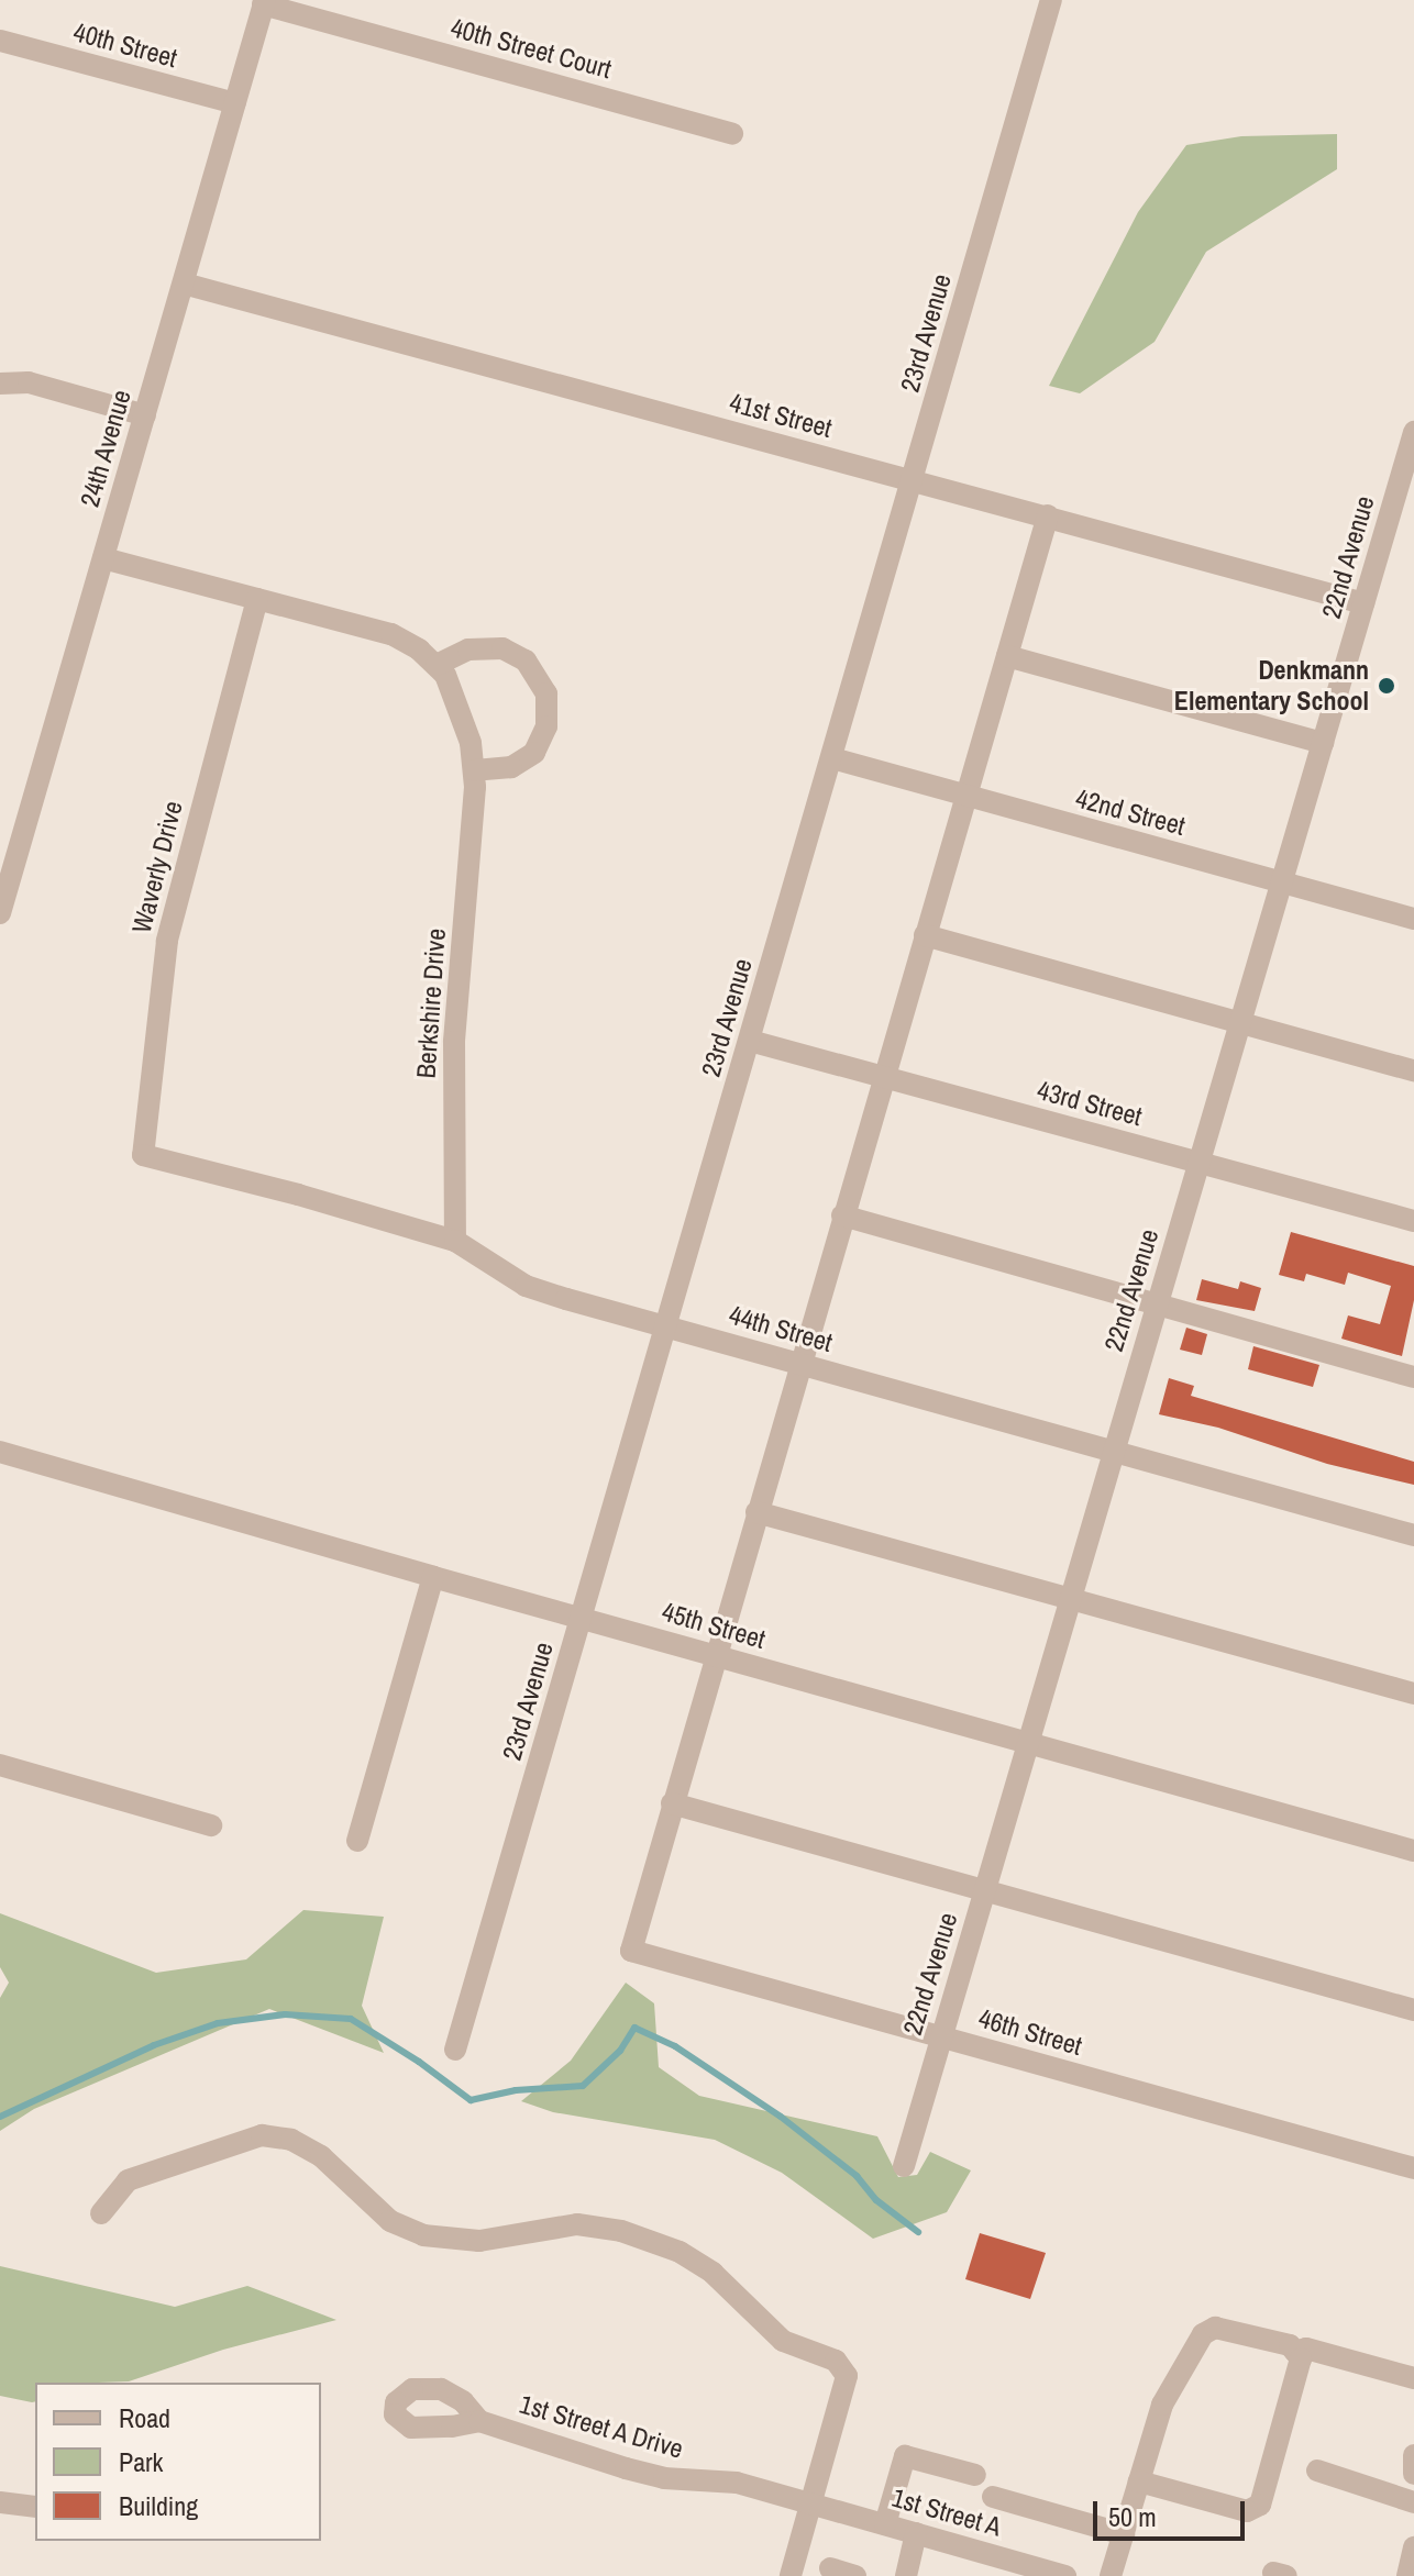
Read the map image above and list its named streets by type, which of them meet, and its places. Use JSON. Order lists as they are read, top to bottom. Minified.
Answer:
{"streets":{"street":["40th Street","40th Street Court","23rd Avenue","41st Street","24th Avenue","22nd Avenue","42nd Street","Waverly Drive","Berkshire Drive","43rd Street","44th Street","45th Street","46th Street","1st Street A Drive","1st Street A"]},"crossings":[["40th Street","24th Avenue"],["40th Street Court","24th Avenue"],["23rd Avenue","41st Street"],["23rd Avenue","42nd Street"],["23rd Avenue","43rd Street"],["23rd Avenue","44th Street"],["23rd Avenue","45th Street"],["41st Street","24th Avenue"],["41st Street","22nd Avenue"],["24th Avenue","Berkshire Drive"],["22nd Avenue","42nd Street"],["22nd Avenue","43rd Street"],["22nd Avenue","44th Street"],["22nd Avenue","45th Street"],["22nd Avenue","46th Street"],["Waverly Drive","Berkshire Drive"],["Waverly Drive","44th Street"],["Berkshire Drive","44th Street"],["1st Street A Drive","1st Street A"]],"places":["Denkmann Elementary School"],"legend":["Road","Park","Building"],"scale_bar":"50 m"}
